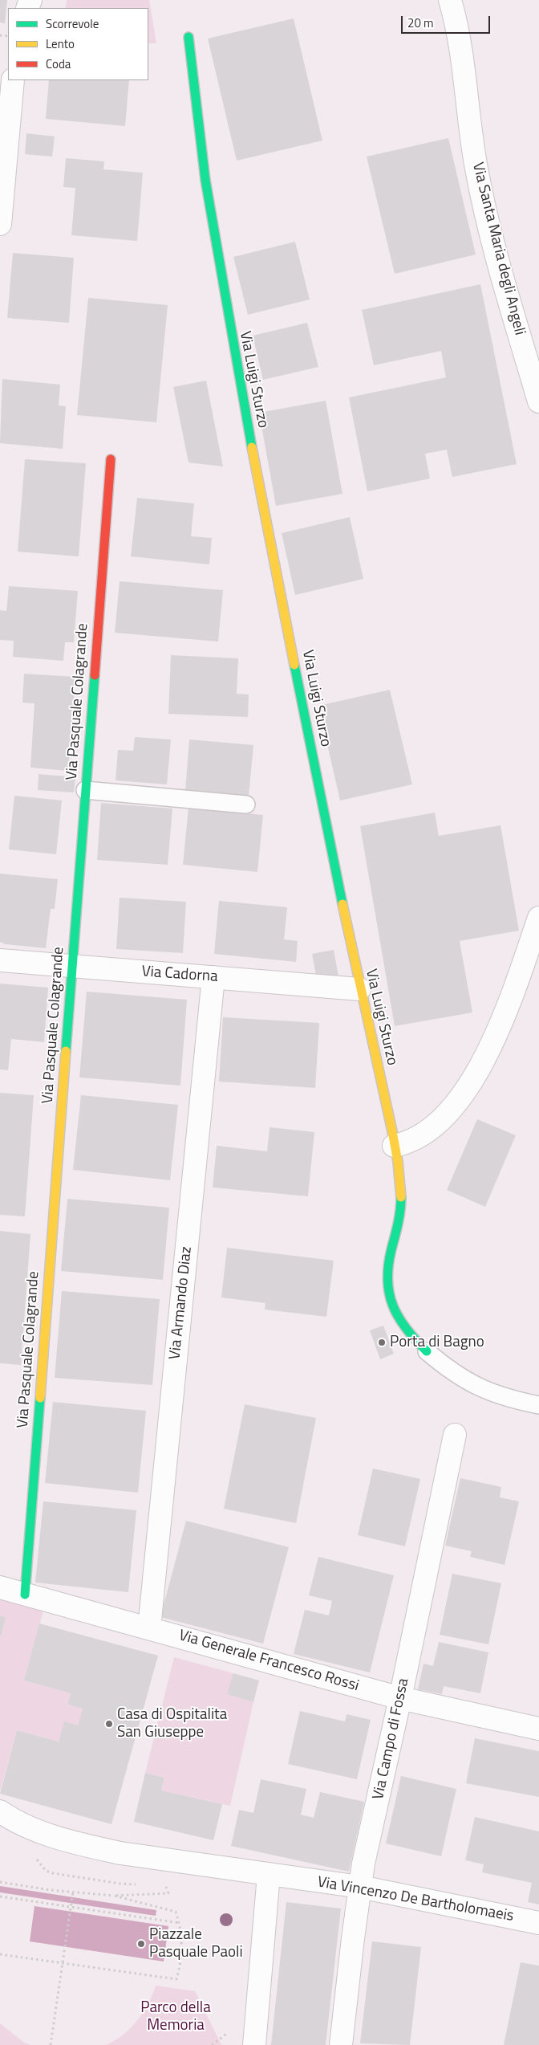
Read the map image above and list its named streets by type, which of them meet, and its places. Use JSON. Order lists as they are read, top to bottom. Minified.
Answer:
{"streets":{"street":["Via Santa Maria degli Angeli","Via Luigi Sturzo","Via Pasquale Colagrande","Via Cadorna","Via Armando Diaz","Via Generale Francesco Rossi","Via Campo di Fossa","Via Vincenzo De Bartholomaeis"]},"crossings":[["Via Luigi Sturzo","Via Cadorna"],["Via Pasquale Colagrande","Via Cadorna"],["Via Pasquale Colagrande","Via Generale Francesco Rossi"],["Via Cadorna","Via Armando Diaz"],["Via Armando Diaz","Via Generale Francesco Rossi"],["Via Generale Francesco Rossi","Via Campo di Fossa"],["Via Campo di Fossa","Via Vincenzo De Bartholomaeis"]],"parks":["Parco della Memoria"],"places":["Porta di Bagno","Casa di Ospitalita San Giuseppe","Piazzale Pasquale Paoli"],"legend":["Scorrevole","Lento","Coda"],"scale_bar":"20 m"}
